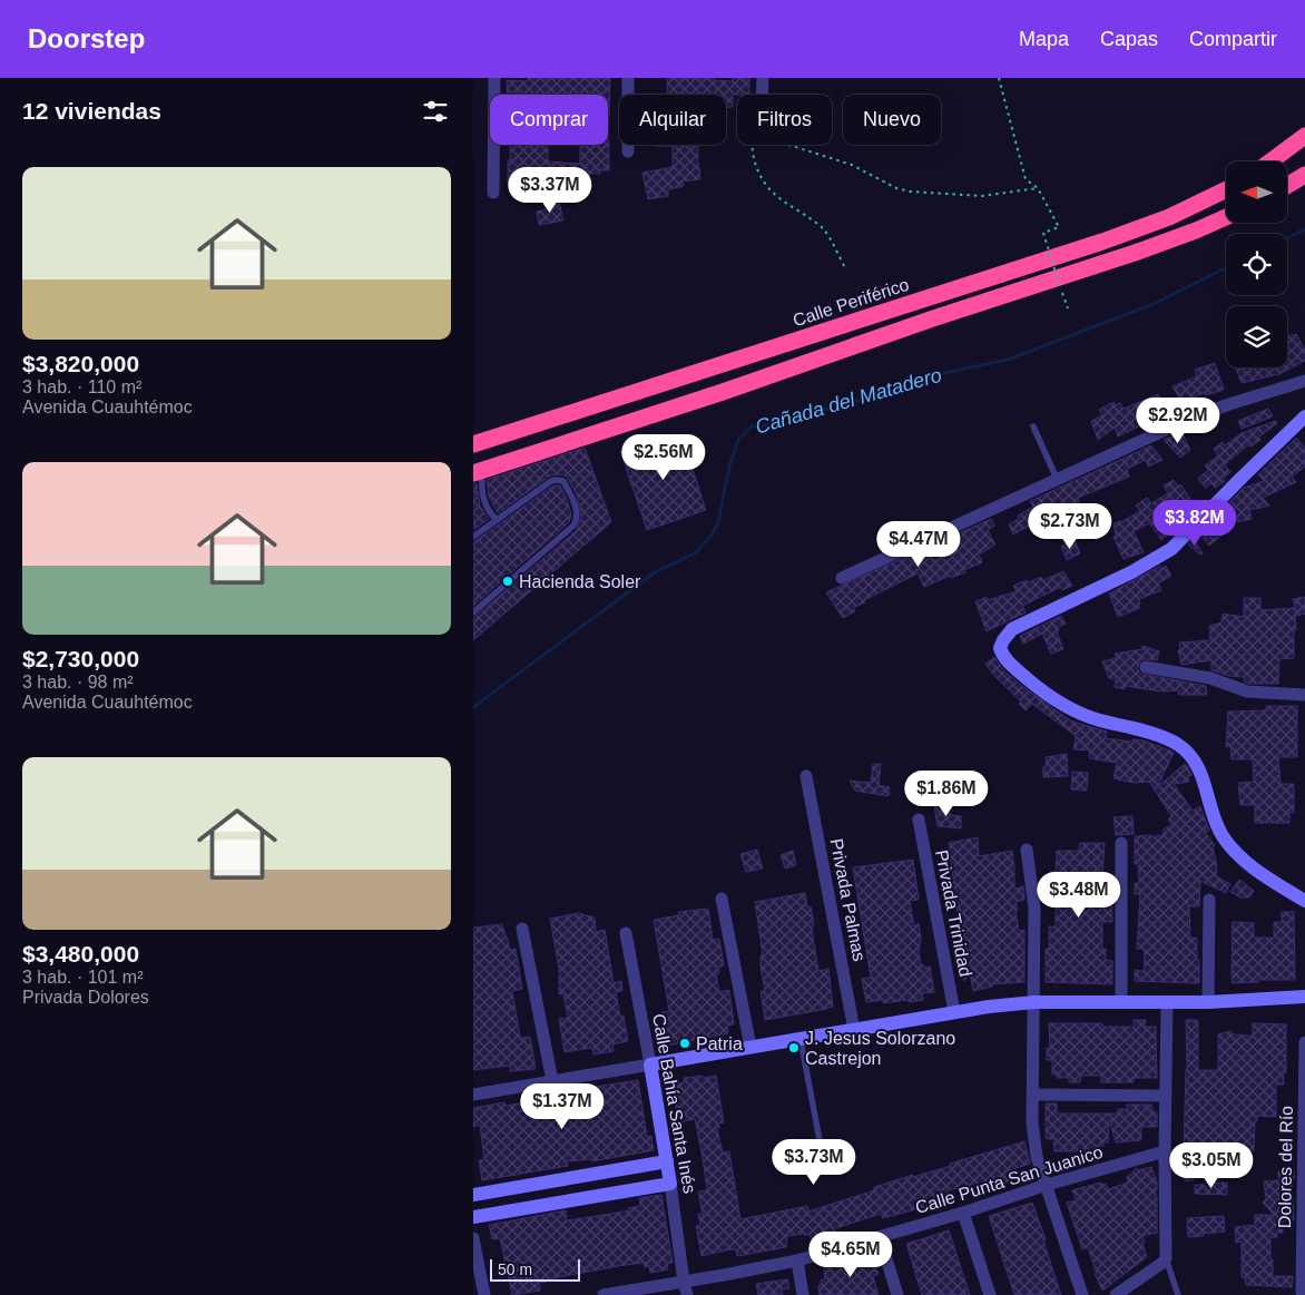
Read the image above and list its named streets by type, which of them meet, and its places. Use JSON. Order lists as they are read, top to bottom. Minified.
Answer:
{"streets":{"highway":["Calle Periférico"],"main road":["Calle Bahía Santa Inés"],"street":["Privada Palmas","Privada Trinidad","Dolores del Río","Calle Punta San Juanico"]},"crossings":[["Calle Bahía Santa Inés","Calle Punta San Juanico"]],"water":["Cañada del Matadero"],"places":["Hacienda Soler","Patria","J. Jesus Solorzano Castrejon"],"scale_bar":"50 m","north":"left","page":{"header":"Doorstep","nav":["Mapa","Capas","Compartir"],"heading":"12 viviendas","chip":["Comprar","Alquilar","Filtros","Nuevo"],"list":[{"name":"$3,820,000","note":"3 hab. · 110 m² · Avenida Cuauhtémoc"},{"name":"$2,730,000","note":"3 hab. · 98 m² · Avenida Cuauhtémoc"},{"name":"$3,480,000","note":"3 hab. · 101 m² · Privada Dolores"}],"price":["$3.37M","$2.92M","$2.56M","$3.82M","$2.73M","$4.47M","$1.86M","$3.48M","$1.37M","$3.73M","$3.05M","$4.65M"],"scale":"50 m"}}
